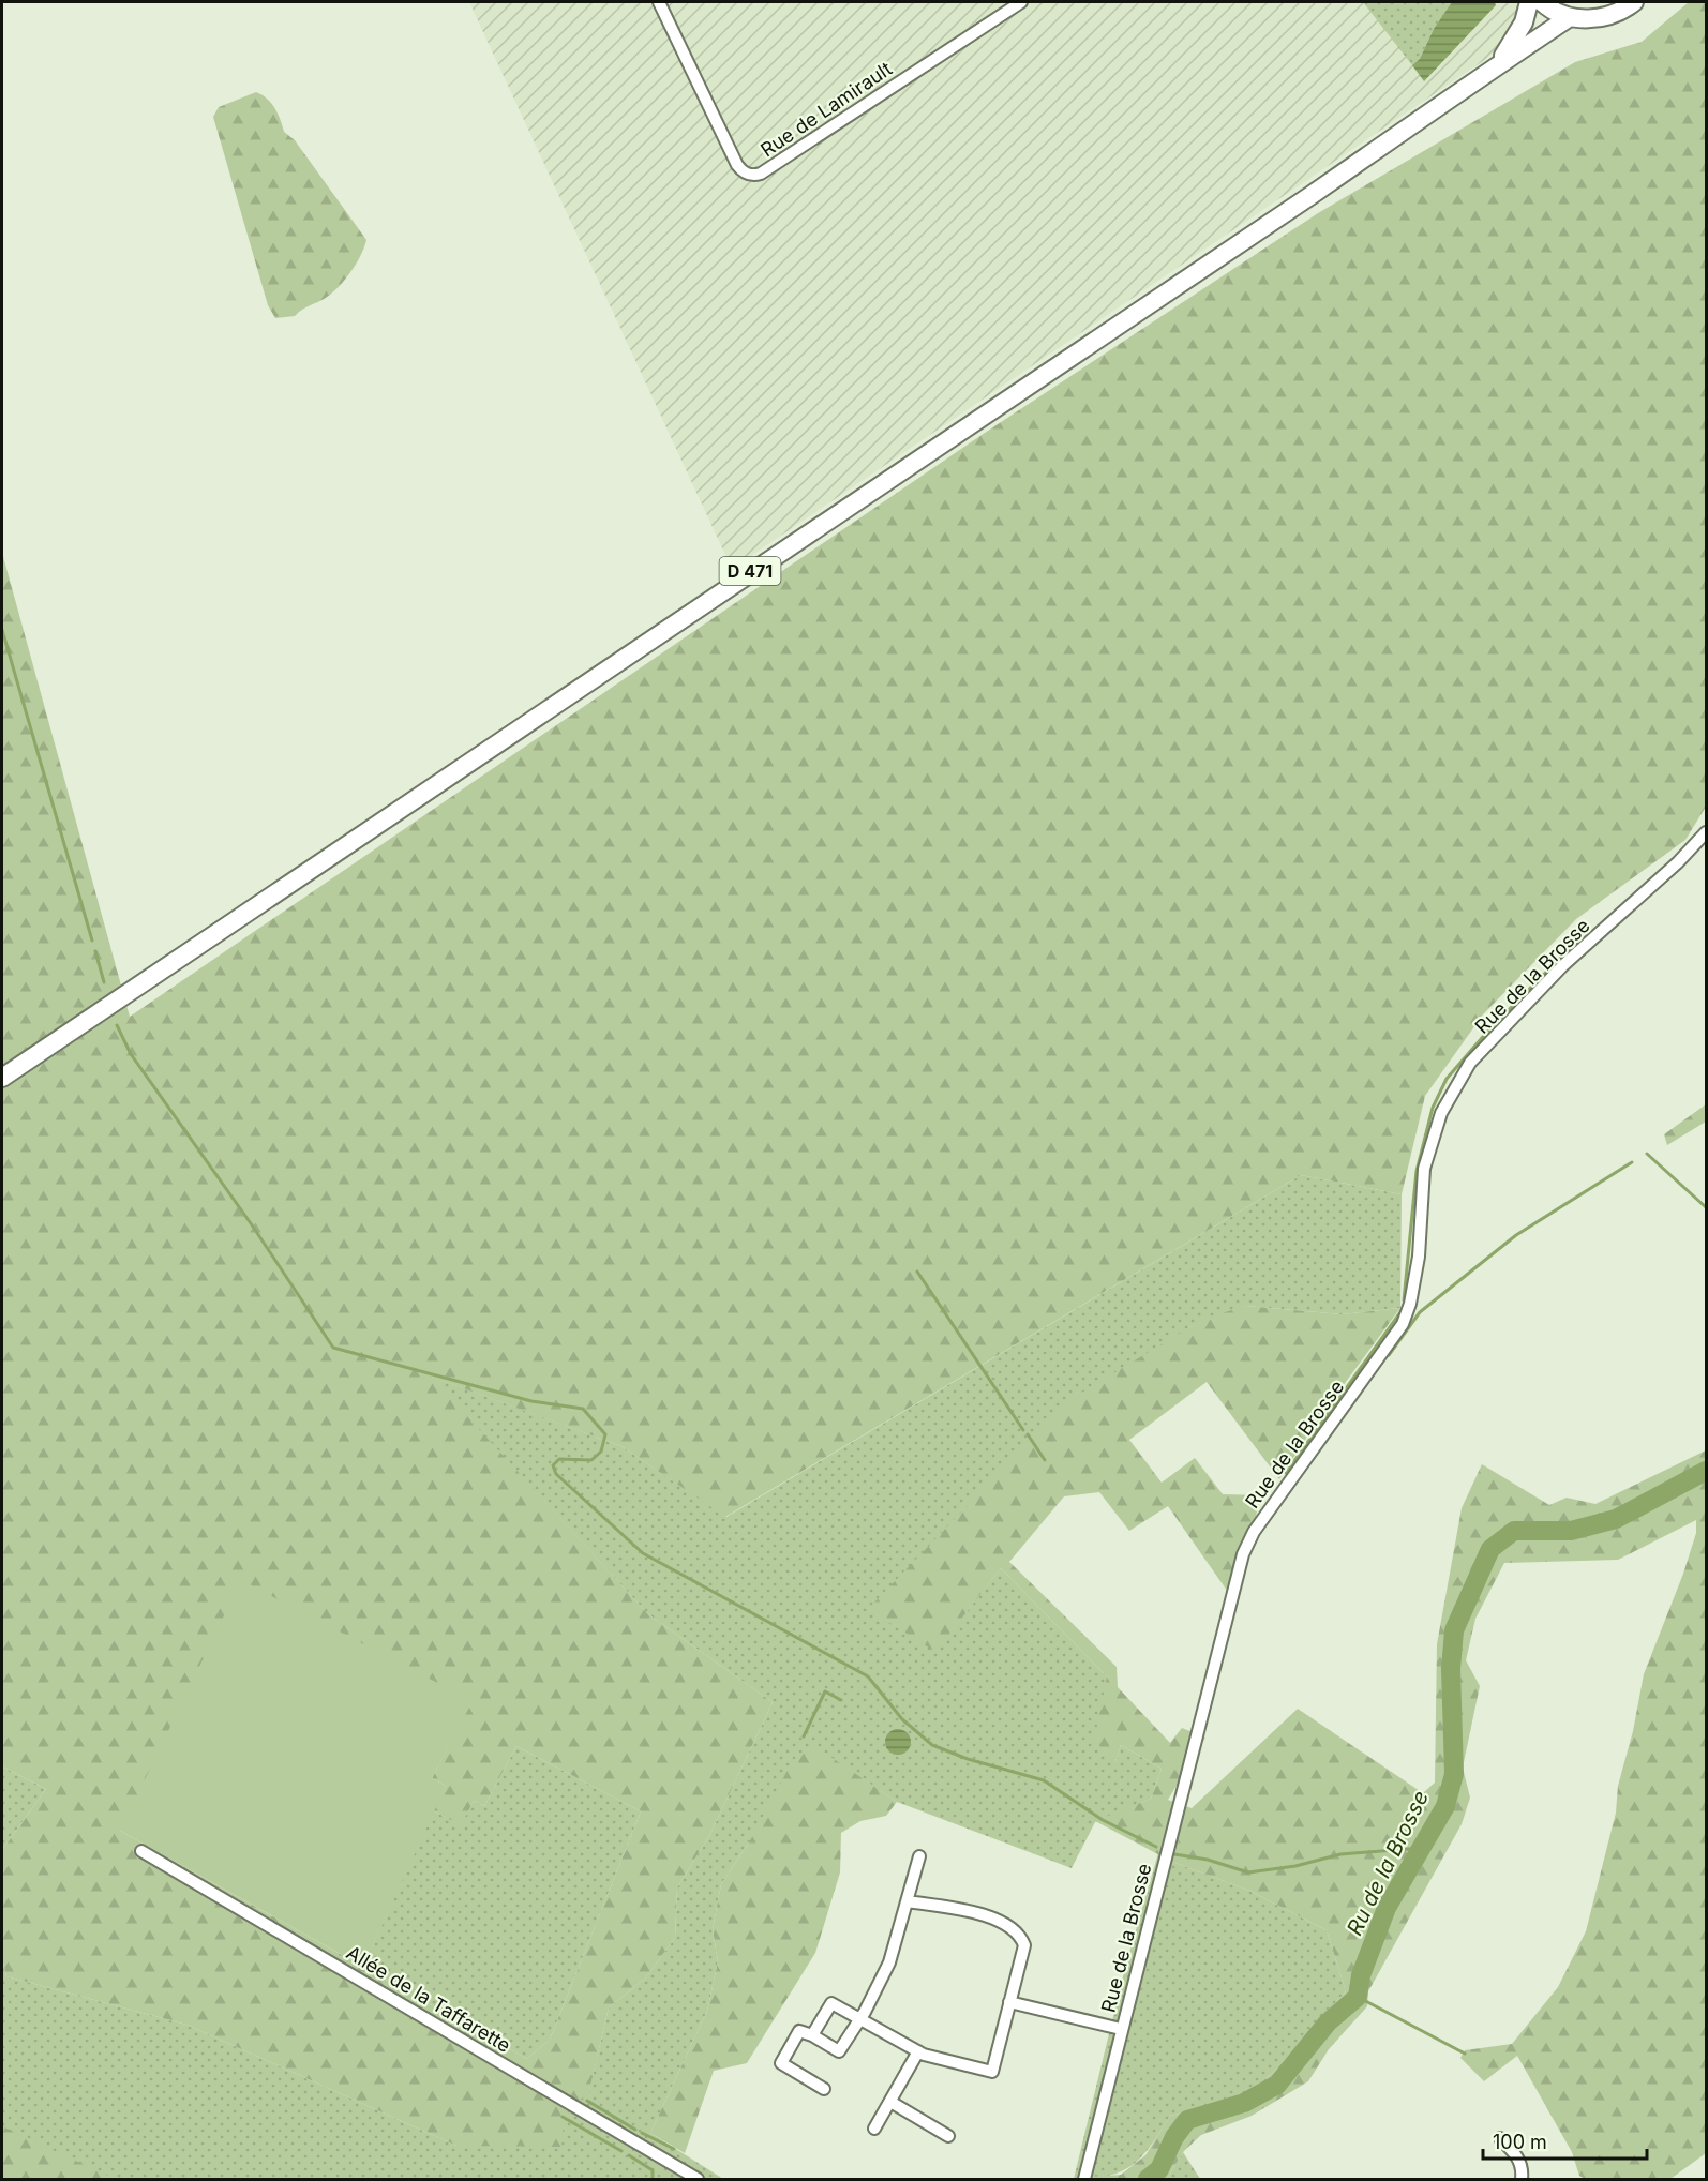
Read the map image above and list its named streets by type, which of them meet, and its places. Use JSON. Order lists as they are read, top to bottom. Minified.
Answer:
{"streets":{"main road":["D 471"],"street":["Rue de Lamirault","Rue de la Brosse","Allée de la Taffarette"]},"water":["Ru de la Brosse"],"scale_bar":"100 m"}
